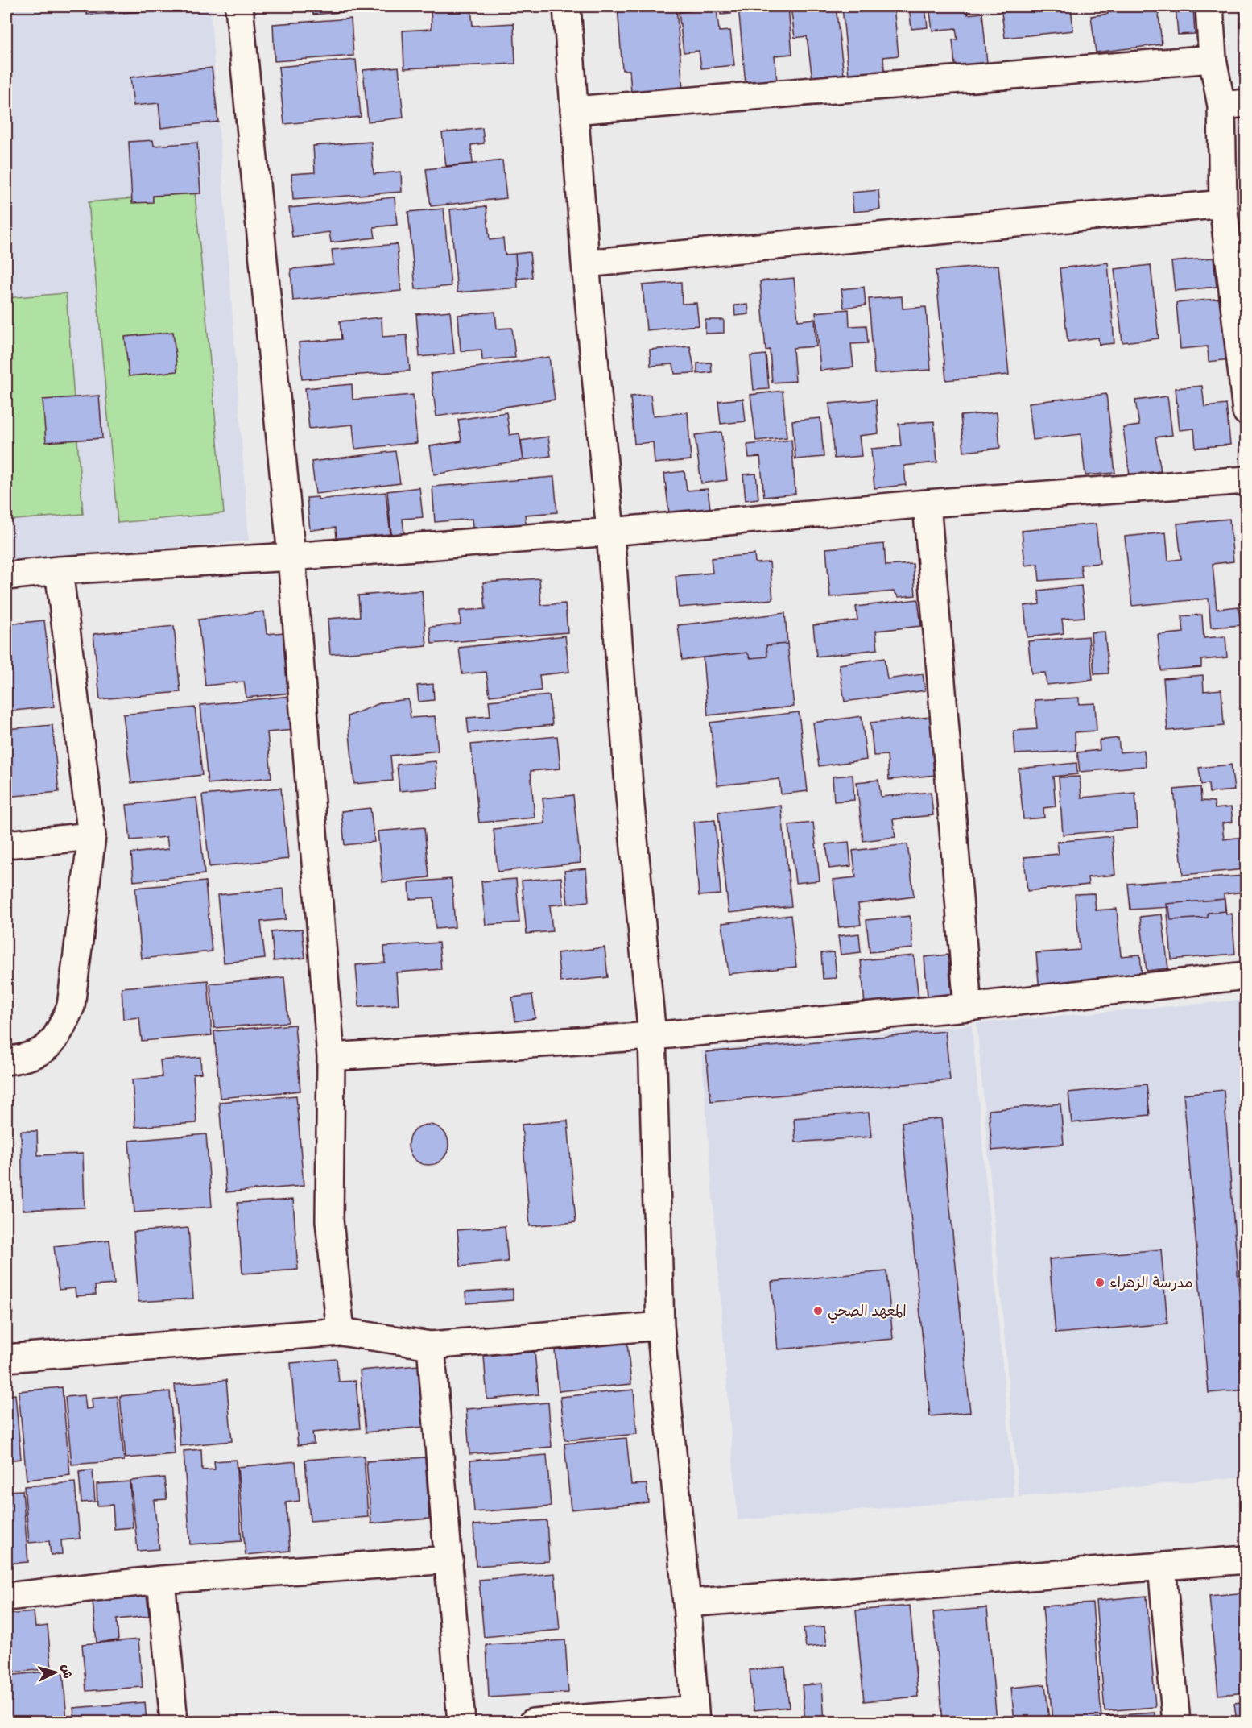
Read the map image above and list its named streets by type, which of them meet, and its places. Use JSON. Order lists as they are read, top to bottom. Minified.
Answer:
{"places":["مدرسة الزهراء","المعهد الصحي"],"north":"right"}
